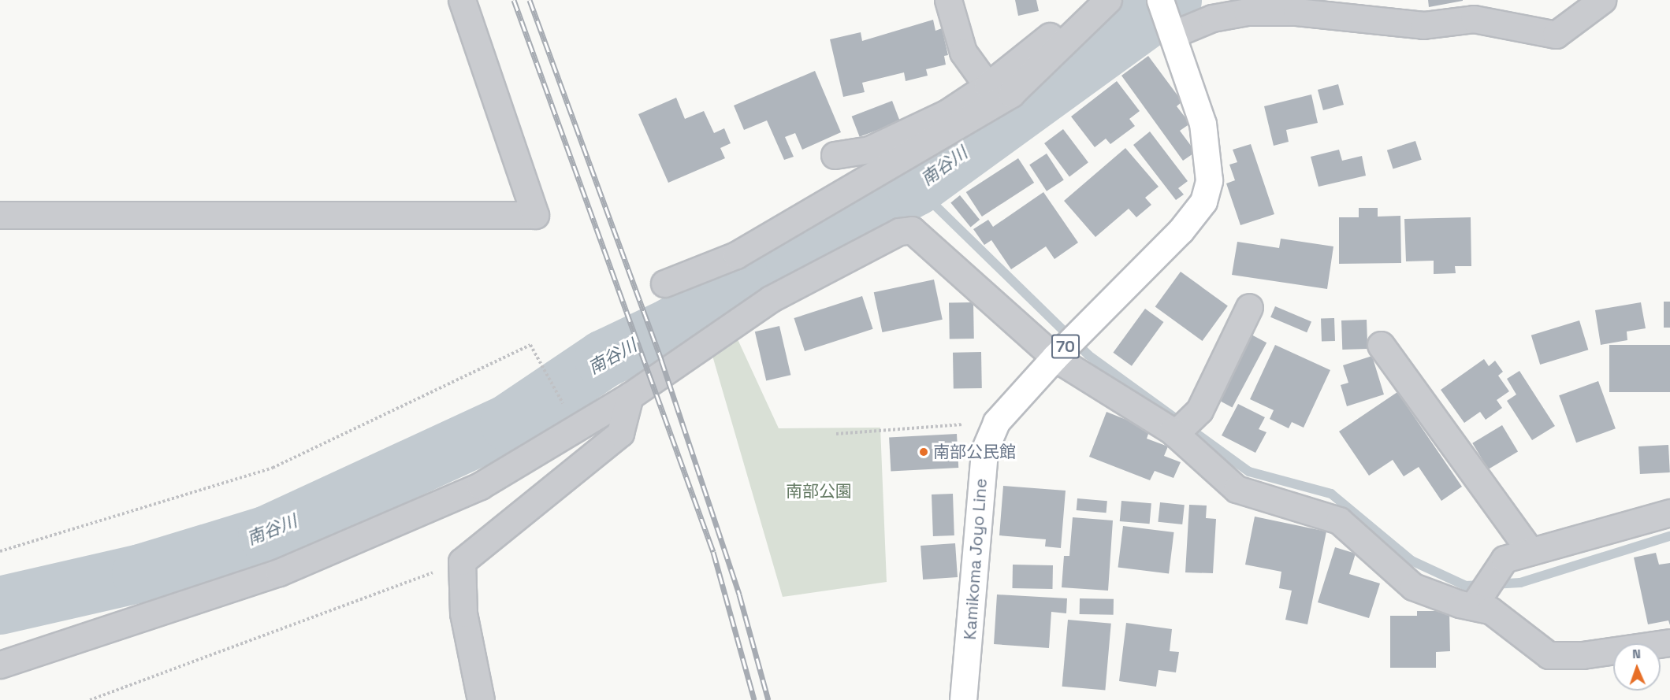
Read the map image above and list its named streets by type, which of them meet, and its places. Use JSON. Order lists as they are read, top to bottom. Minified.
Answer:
{"streets":{"main road":["70","Kamikoma Joyo Line"]},"water":["南谷川"],"parks":["南部公園"],"places":["南部公民館"],"north":"top"}
